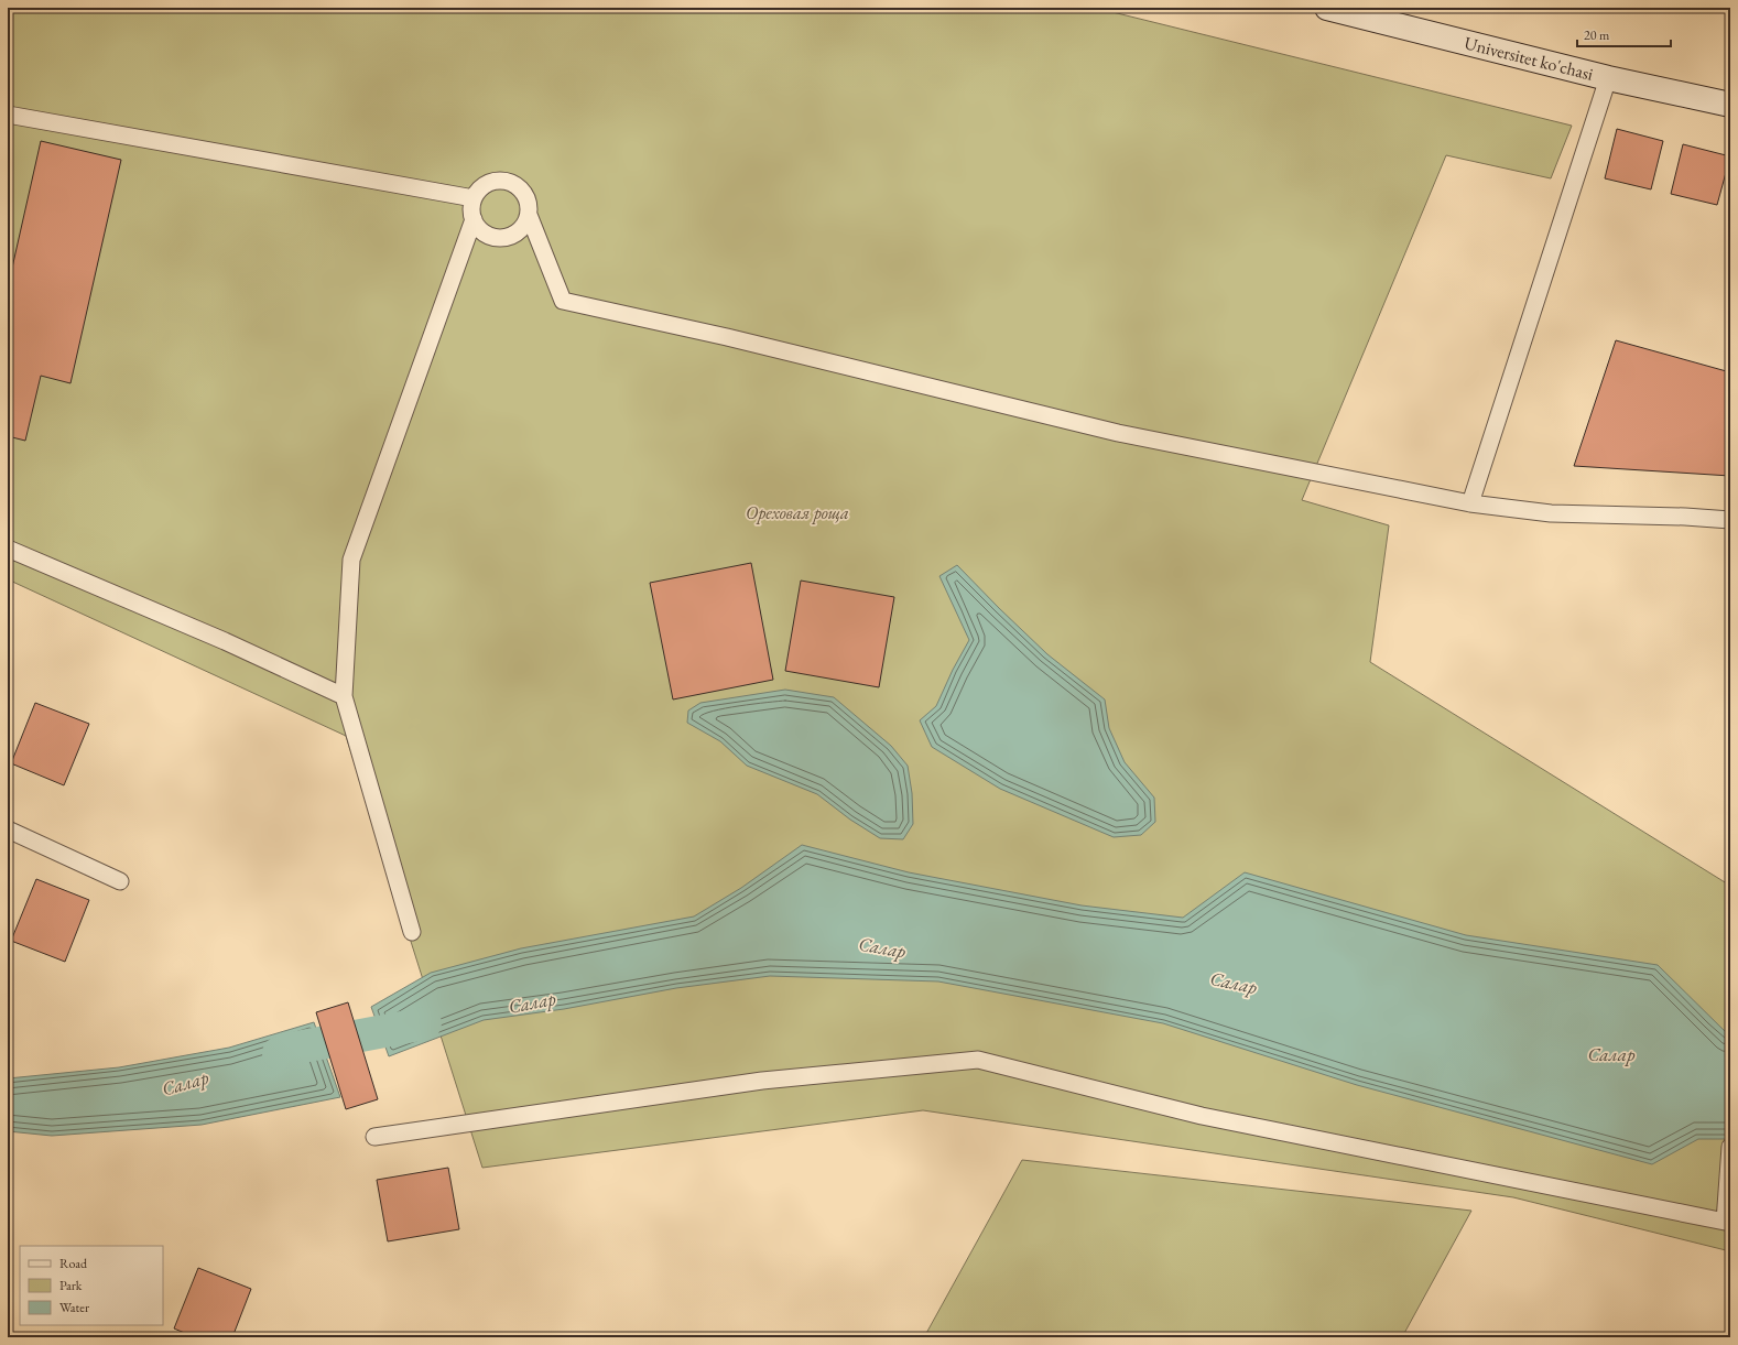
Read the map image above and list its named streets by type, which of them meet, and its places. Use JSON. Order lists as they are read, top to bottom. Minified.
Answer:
{"streets":{"main road":["Universitet ko'chasi"]},"water":["Салар"],"parks":["Ореховая роща"],"legend":["Road","Park","Water"],"scale_bar":"20 m"}
